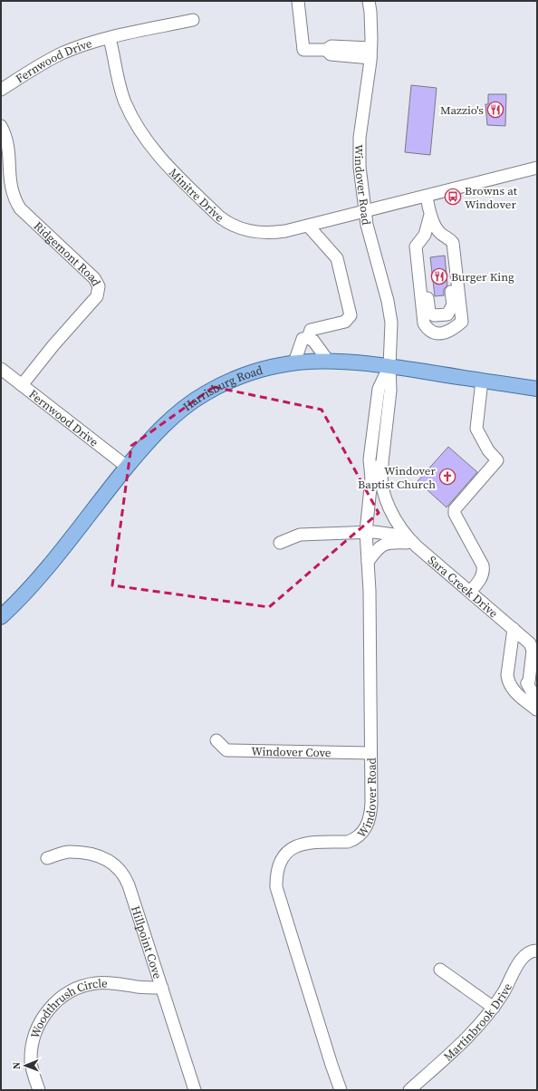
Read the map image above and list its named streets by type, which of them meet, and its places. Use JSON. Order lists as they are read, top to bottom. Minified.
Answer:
{"streets":{"main road":["Harrisburg Road"],"street":["Fernwood Drive","Windover Road","Minitre Drive","Ridgemont Road","Sara Creek Drive","Windover Cove","Hillpoint Cove","Woodthrush Circle","Martinbrook Drive"]},"crossings":[["Fernwood Drive","Minitre Drive"],["Fernwood Drive","Ridgemont Road"],["Fernwood Drive","Harrisburg Road"],["Windover Road","Minitre Drive"],["Windover Road","Harrisburg Road"],["Windover Road","Sara Creek Drive"],["Windover Road","Windover Cove"],["Hillpoint Cove","Woodthrush Circle"]],"places":{"restaurant":["Mazzio's","Burger King"],"bus stop":["Browns at Windover"],"church":["Windover Baptist Church"]},"north":"left"}
